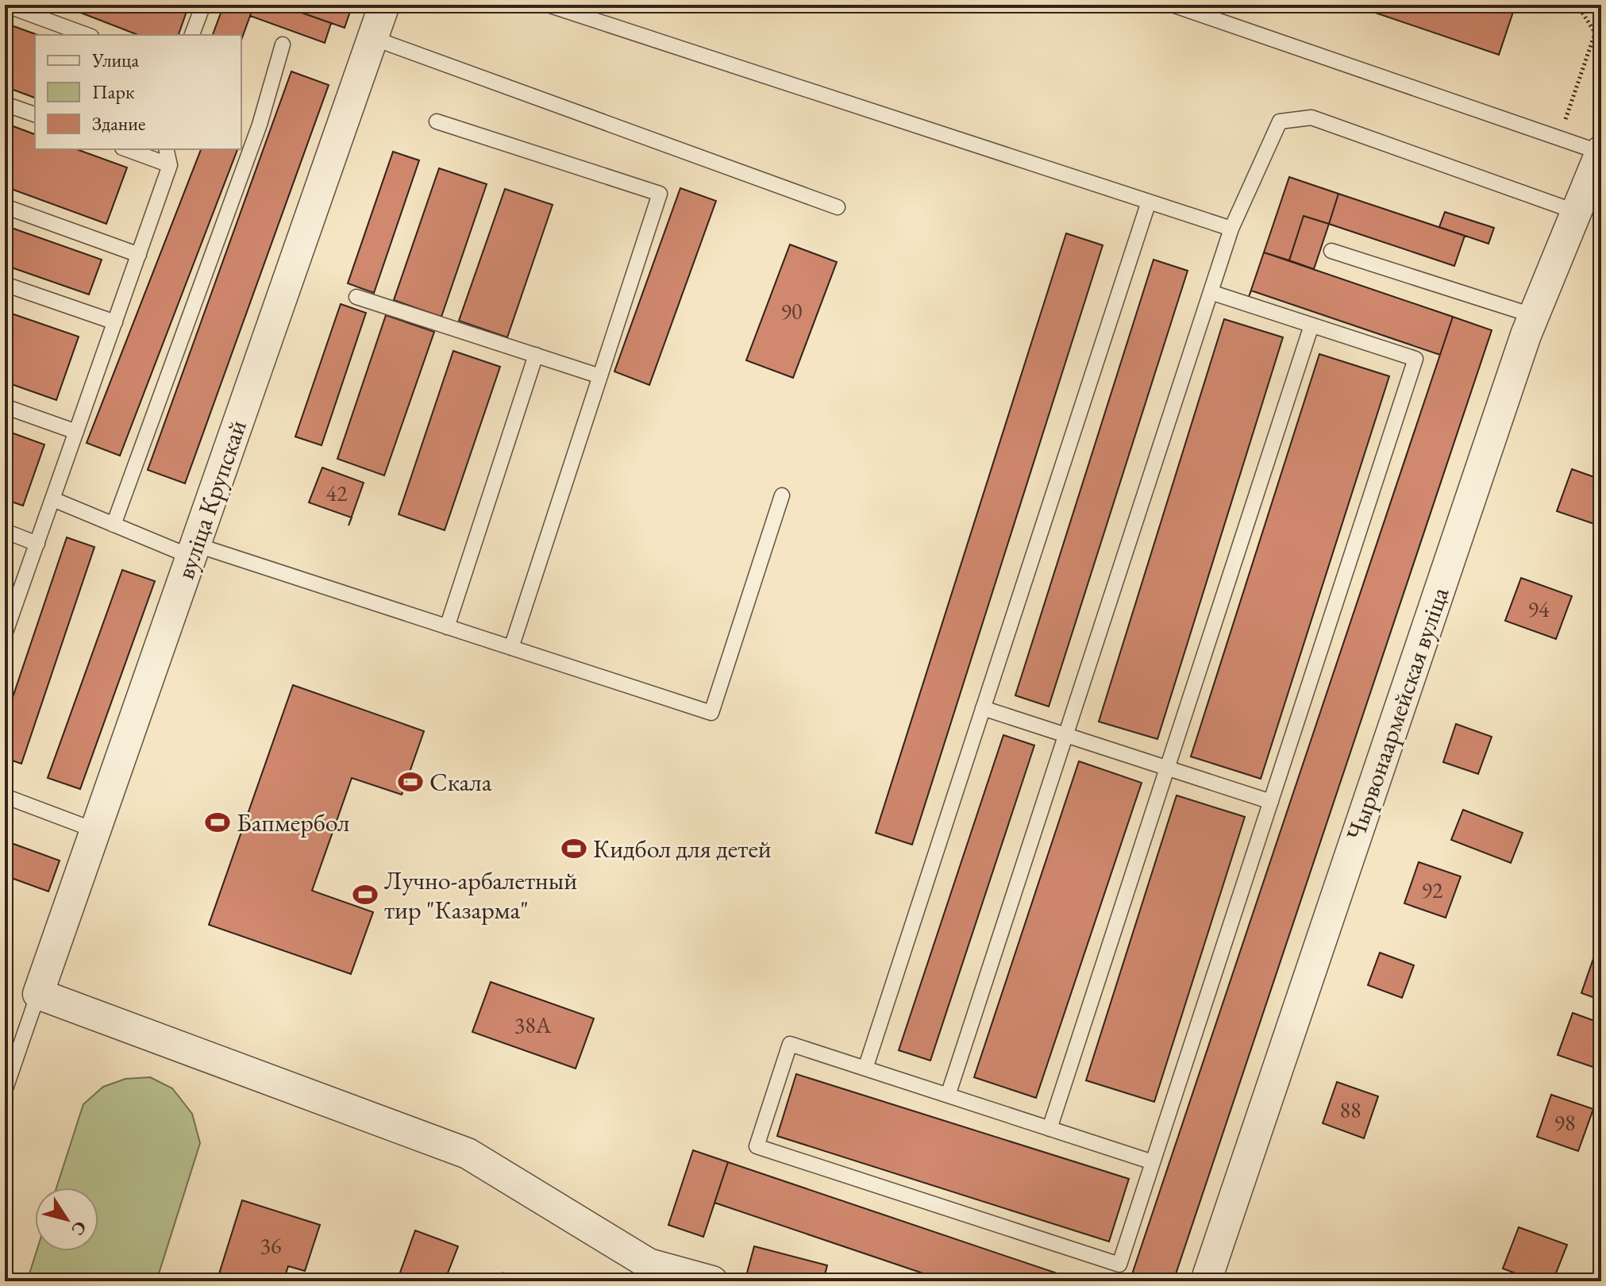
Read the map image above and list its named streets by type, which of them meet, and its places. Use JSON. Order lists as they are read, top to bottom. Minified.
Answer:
{"streets":{"street":["вуліца Крупскай","Чырвонаармейская вуліца"]},"places":{"sports":["Скала","Бапмербол","Кидбол для детей","Лучно-арбалетный тир \"Казарма\""]},"house_numbers":["90","42","94","92","38А","88","98","36"],"legend":["Улица","Парк","Здание"],"north":"bottom right"}
